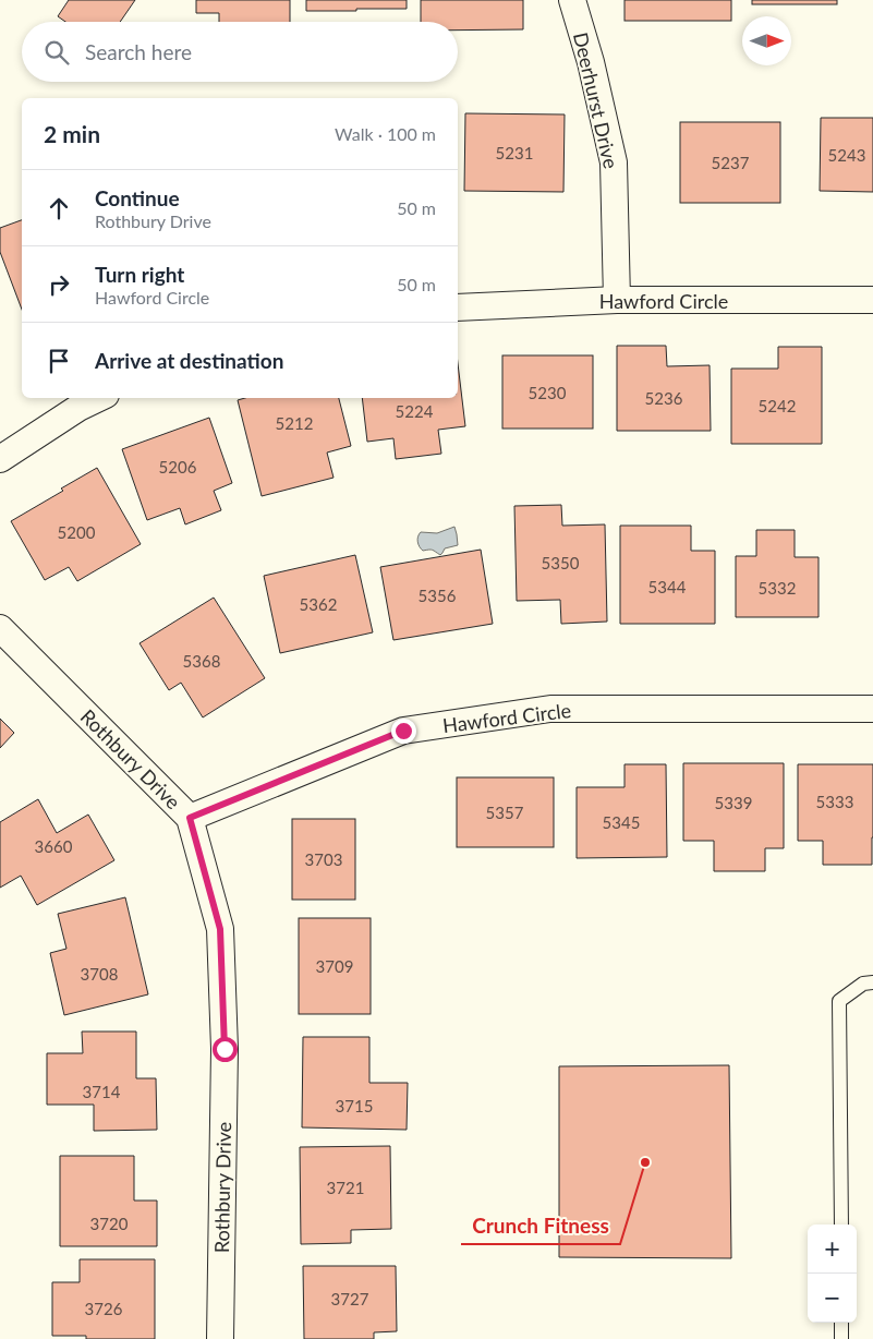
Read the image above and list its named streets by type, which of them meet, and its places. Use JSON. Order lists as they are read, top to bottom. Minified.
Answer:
{"streets":{"street":["Deerhurst Drive","Hawford Circle","Rothbury Drive"]},"crossings":[["Deerhurst Drive","Hawford Circle"],["Hawford Circle","Rothbury Drive"]],"places":["Crunch Fitness"],"house_numbers":["5231","5243","5237","5230","5236","5242","5224","5212","5206","5200","5350","5344","5332","5356","5362","5368","5333","5339","5357","5345","3660","3703","3709","3708","3714","3715","3721","3720","3727","3726"],"north":"right","page":{"search":"Search here","heading":["2 min","Walk · 100 m"],"list":[["Continue","Rothbury Drive","50 m"],["Turn right","Hawford Circle","50 m"],"Arrive at destination"],"map_buttons":["+","−"]}}
